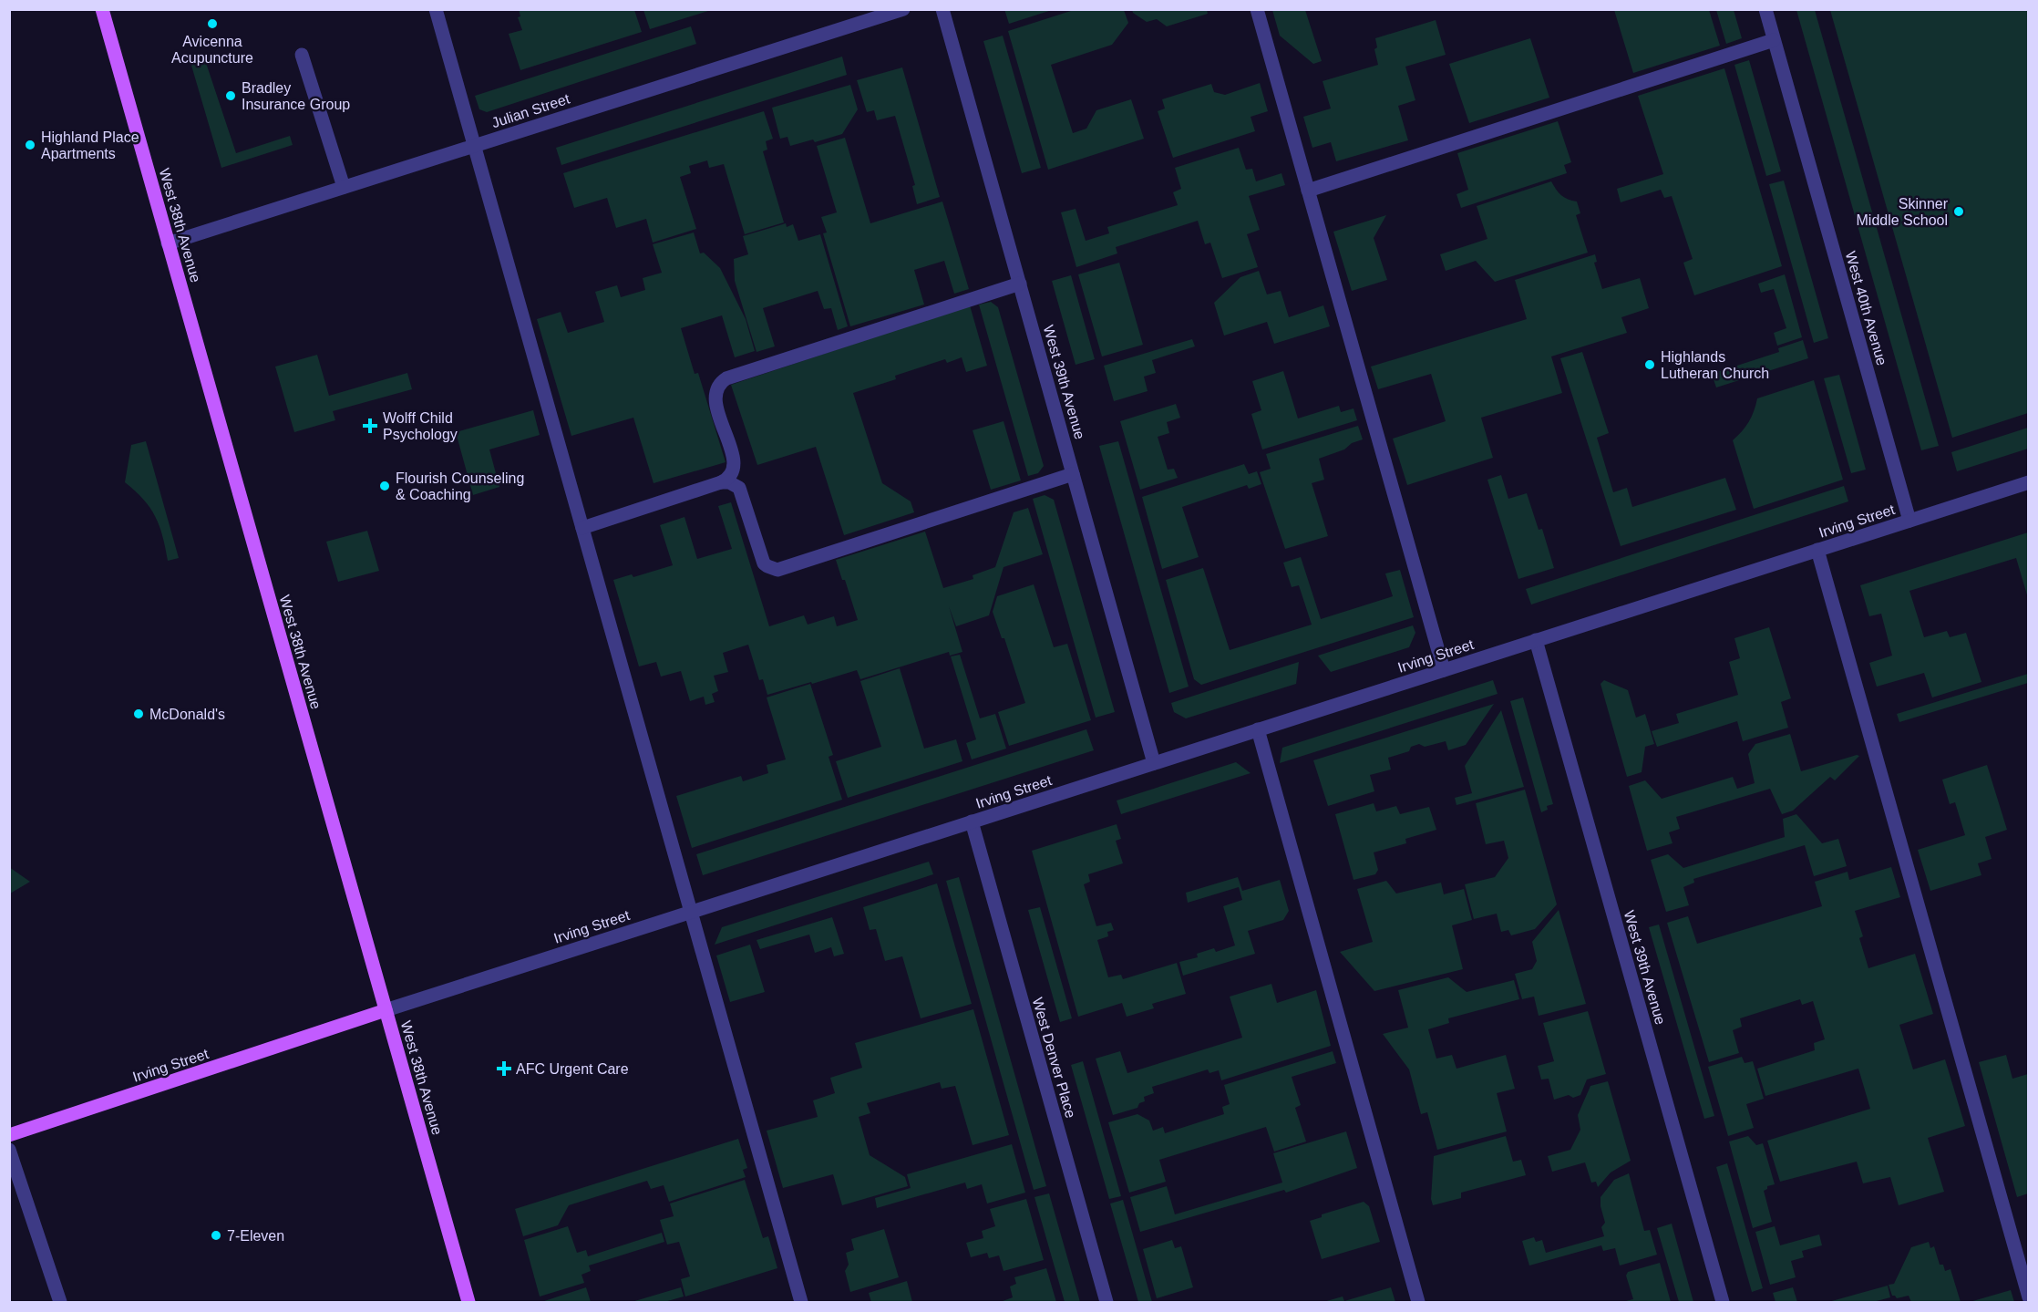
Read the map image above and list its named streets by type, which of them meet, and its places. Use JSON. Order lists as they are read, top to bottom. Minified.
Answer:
{"streets":{"main road":["West 38th Avenue","Irving Street"],"street":["Julian Street","West 40th Avenue","West 39th Avenue","West Denver Place"]},"crossings":[["Julian Street","West 38th Avenue"],["West 38th Avenue","Irving Street"],["West 40th Avenue","Irving Street"],["West 39th Avenue","Irving Street"],["Irving Street","West Denver Place"]],"places":{"other":["Avicenna Acupuncture","Bradley Insurance Group","Highland Place Apartments","Skinner Middle School","Highlands Lutheran Church","Flourish Counseling & Coaching","McDonald's","7-Eleven"],"health":["Wolff Child Psychology","AFC Urgent Care"]}}
